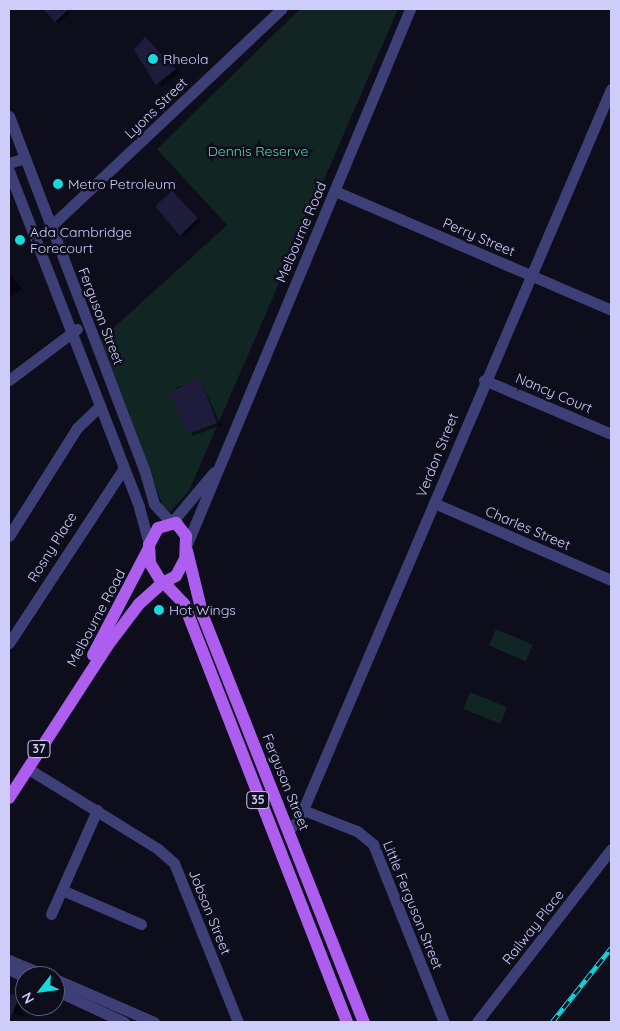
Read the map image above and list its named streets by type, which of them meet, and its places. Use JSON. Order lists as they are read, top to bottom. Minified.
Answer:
{"streets":{"main road":["Melbourne Road","Ferguson Street","37","35"],"street":["Lyons Street","Perry Street","Nancy Court","Verdon Street","Charles Street","Rosny Place","Little Ferguson Street","Jobson Street","Railway Place"]},"crossings":[["Lyons Street","Ferguson Street"],["Melbourne Road","Perry Street"],["Melbourne Road","Ferguson Street"],["Melbourne Road","35"],["Melbourne Road","Jobson Street"],["Perry Street","Verdon Street"],["Ferguson Street","Verdon Street"],["Ferguson Street","35"],["Nancy Court","Verdon Street"],["Verdon Street","Charles Street"],["Verdon Street","Little Ferguson Street"],["Rosny Place","35"]],"parks":["Dennis Reserve"],"places":["Rheola","Metro Petroleum","Ada Cambridge Forecourt","Hot Wings"],"north":"bottom left"}
